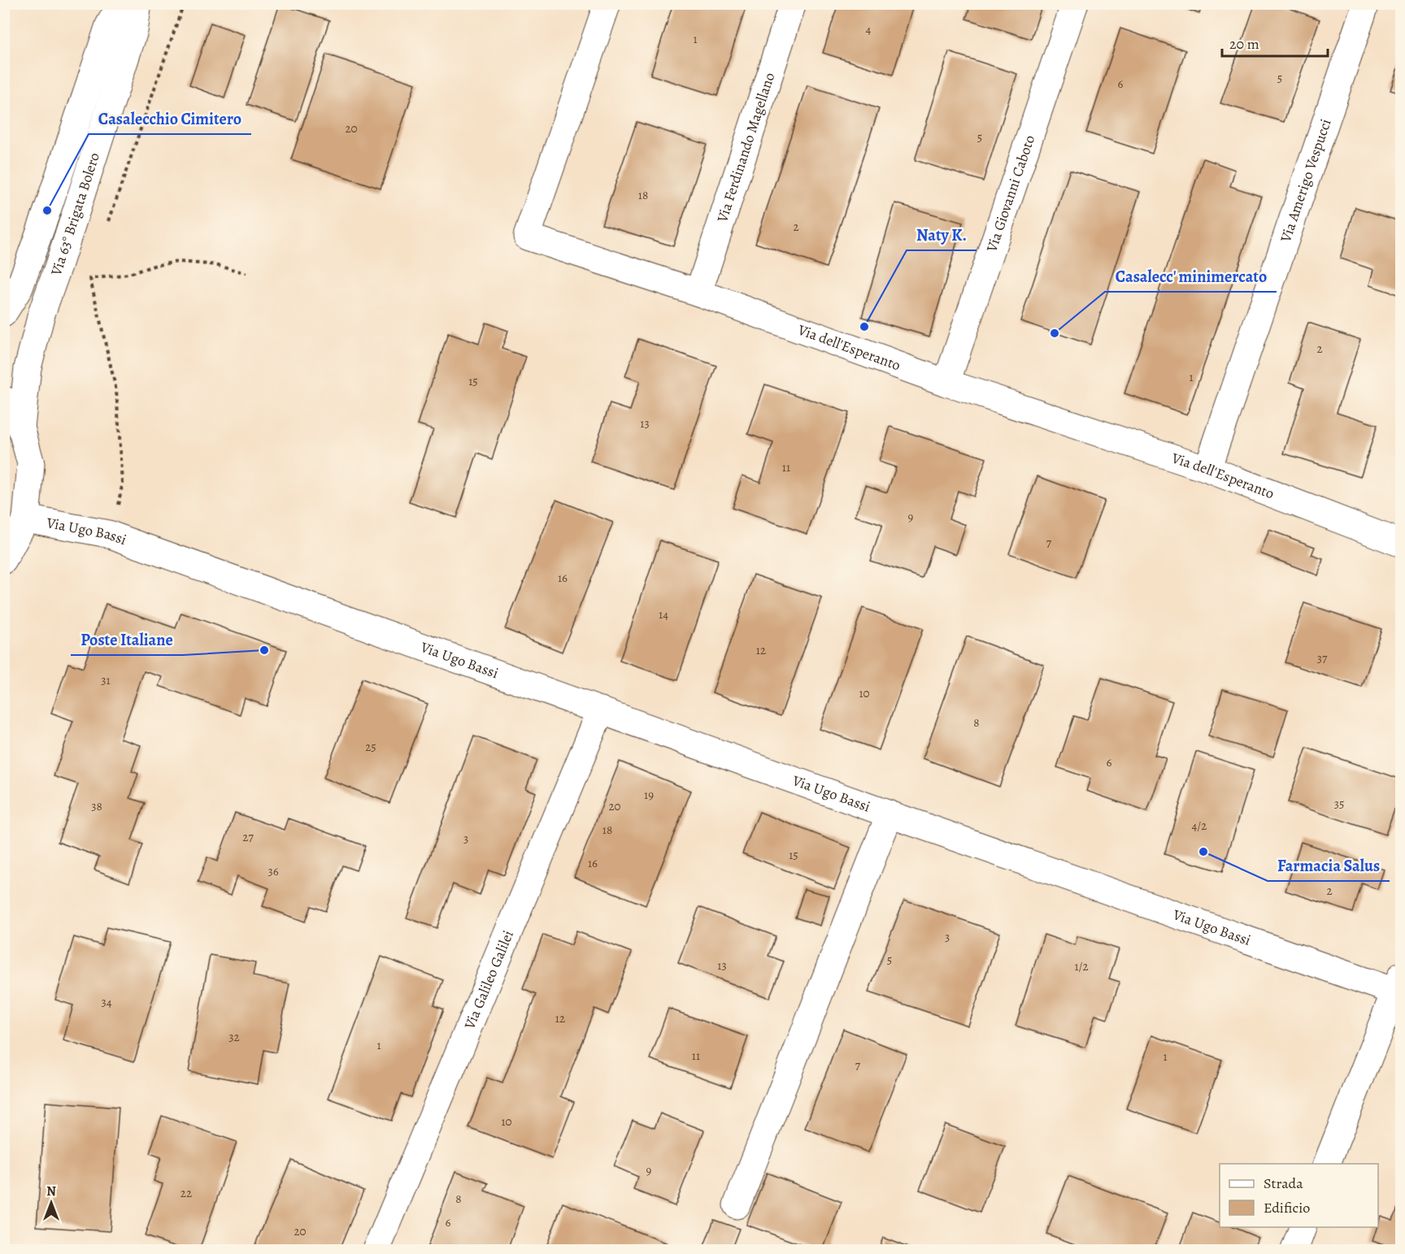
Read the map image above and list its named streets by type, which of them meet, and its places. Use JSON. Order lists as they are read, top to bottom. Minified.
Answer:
{"streets":{"street":["Via Ferdinando Magellano","Via Amerigo Vespucci","Via Giovanni Caboto","Via 63° Brigata Bolero","Via dell'Esperanto","Via Ugo Bassi","Via Galileo Galilei"]},"crossings":[["Via Ferdinando Magellano","Via dell'Esperanto"],["Via Amerigo Vespucci","Via dell'Esperanto"],["Via Giovanni Caboto","Via dell'Esperanto"],["Via Ugo Bassi","Via Galileo Galilei"]],"places":["Casalecchio Cimitero","Naty K.","Casalecc' minimercato","Poste Italiane","Farmacia Salus"],"house_numbers":["4","1","5","6","20","5","18","2","2","1","15","13","11","9","7","16","14","12","37","31","10","8","25","6","19","35","38","20","4/2","18","27","3","15","16","36","2","3","5","13","1/2","34","12","32","1","11","1","7","10","9","22","8","6","20"],"legend":["Strada","Edificio"],"scale_bar":"20 m","north":"top"}
